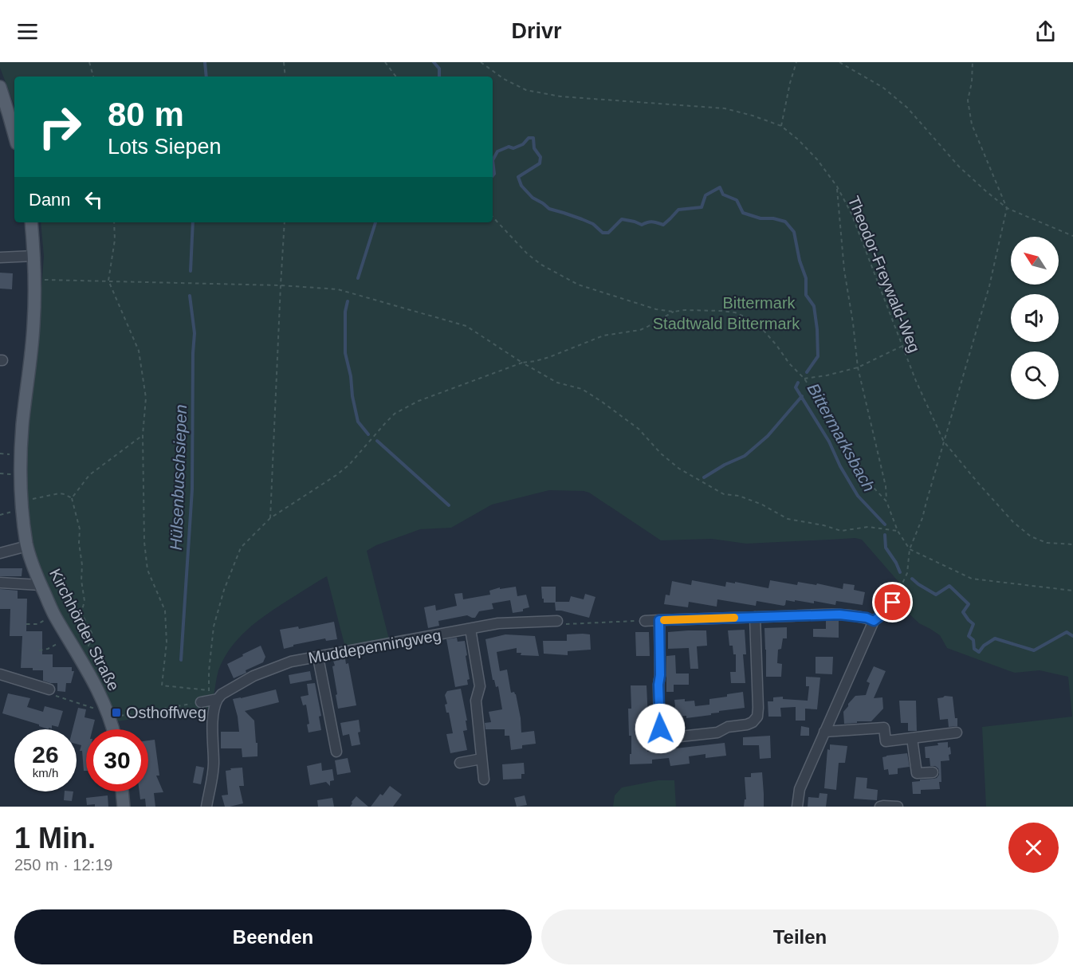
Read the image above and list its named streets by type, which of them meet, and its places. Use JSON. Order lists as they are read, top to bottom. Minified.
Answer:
{"streets":{"main road":["Kirchhörder Straße"],"street":["Muddepenningweg"],"path":["Theodor-Freywald-Weg"]},"water":["Bittermarksbach","Hülsenbuschsiepen"],"parks":["Bittermark","Stadtwald Bittermark"],"places":{"transit":["Osthoffweg"]},"north":"top left","page":{"header":"Drivr","turn":["80 m","Lots Siepen"],"then":"Dann","speed":"26 km/h","limit":"30","heading":["1 Min.","250 m · 12:19"],"buttons":["Beenden","Teilen"]}}
